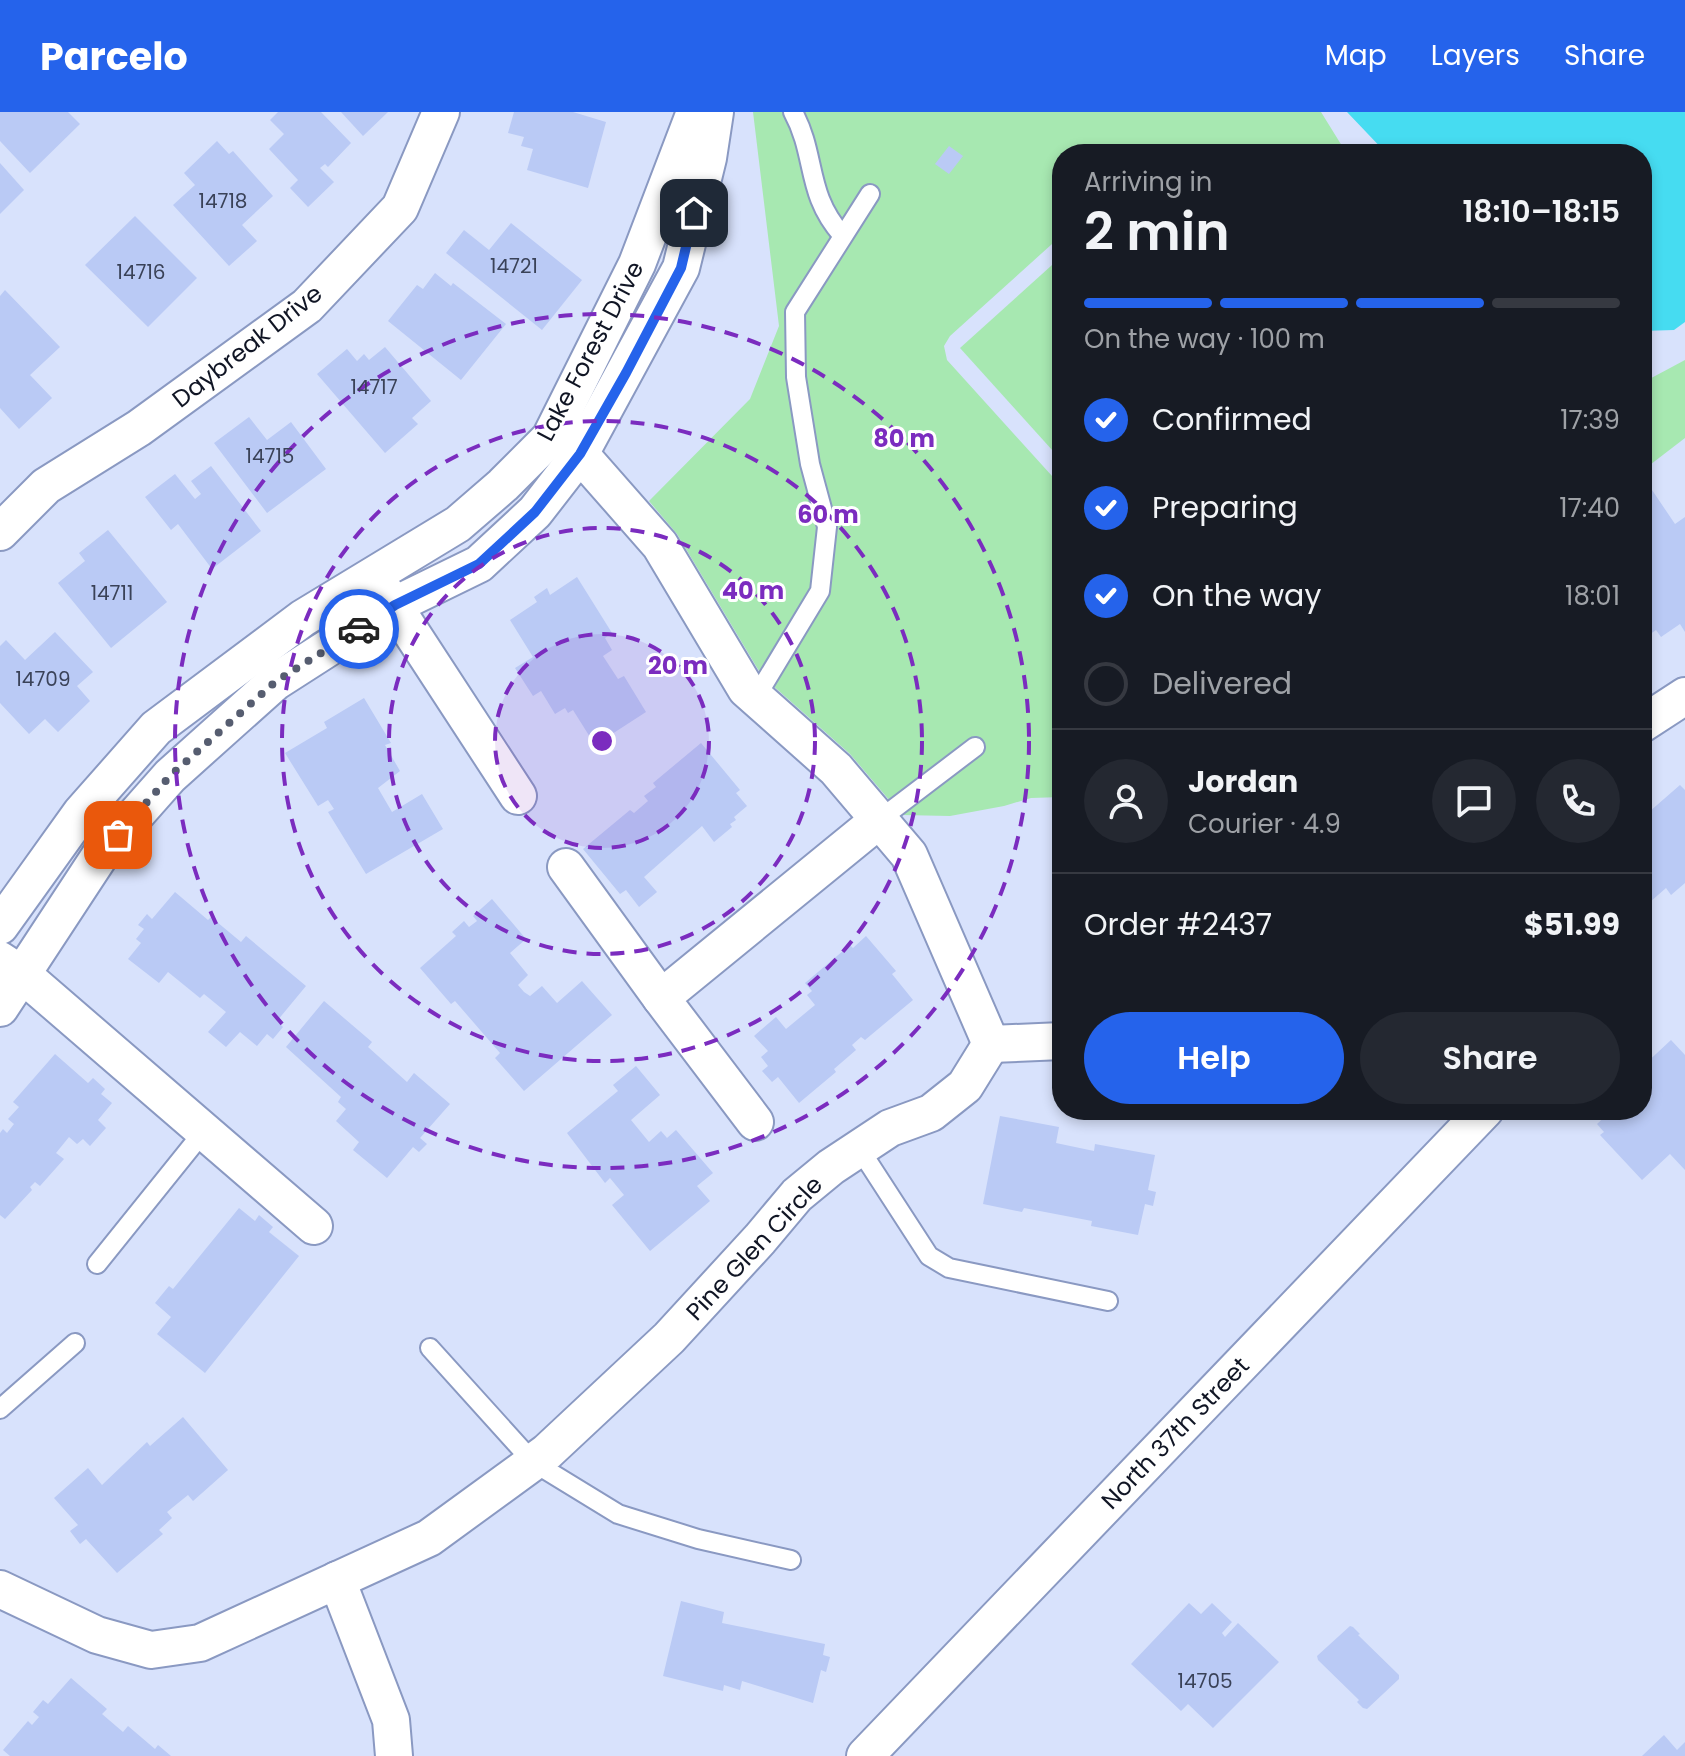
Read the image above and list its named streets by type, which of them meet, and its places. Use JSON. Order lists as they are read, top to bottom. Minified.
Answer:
{"streets":{"street":["Daybreak Drive","Lake Forest Drive","Pine Glen Circle","North 37th Street"]},"house_numbers":["14718","14721","14716","14717","14715","14711","14709","14705"],"page":{"header":"Parcelo","nav":["Map","Layers","Share"],"heading":["2 min","Arriving in","18:10–18:15"],"panel":["Jordan","Courier · 4.9","Order #2437","$51.99"],"bar":"On the way · 100 m","list":[["Confirmed","17:39"],["Preparing","17:40"],["On the way","18:01"],"Delivered"],"buttons":["Help","Share"]},"rings":["80 m","60 m","40 m","20 m"]}
